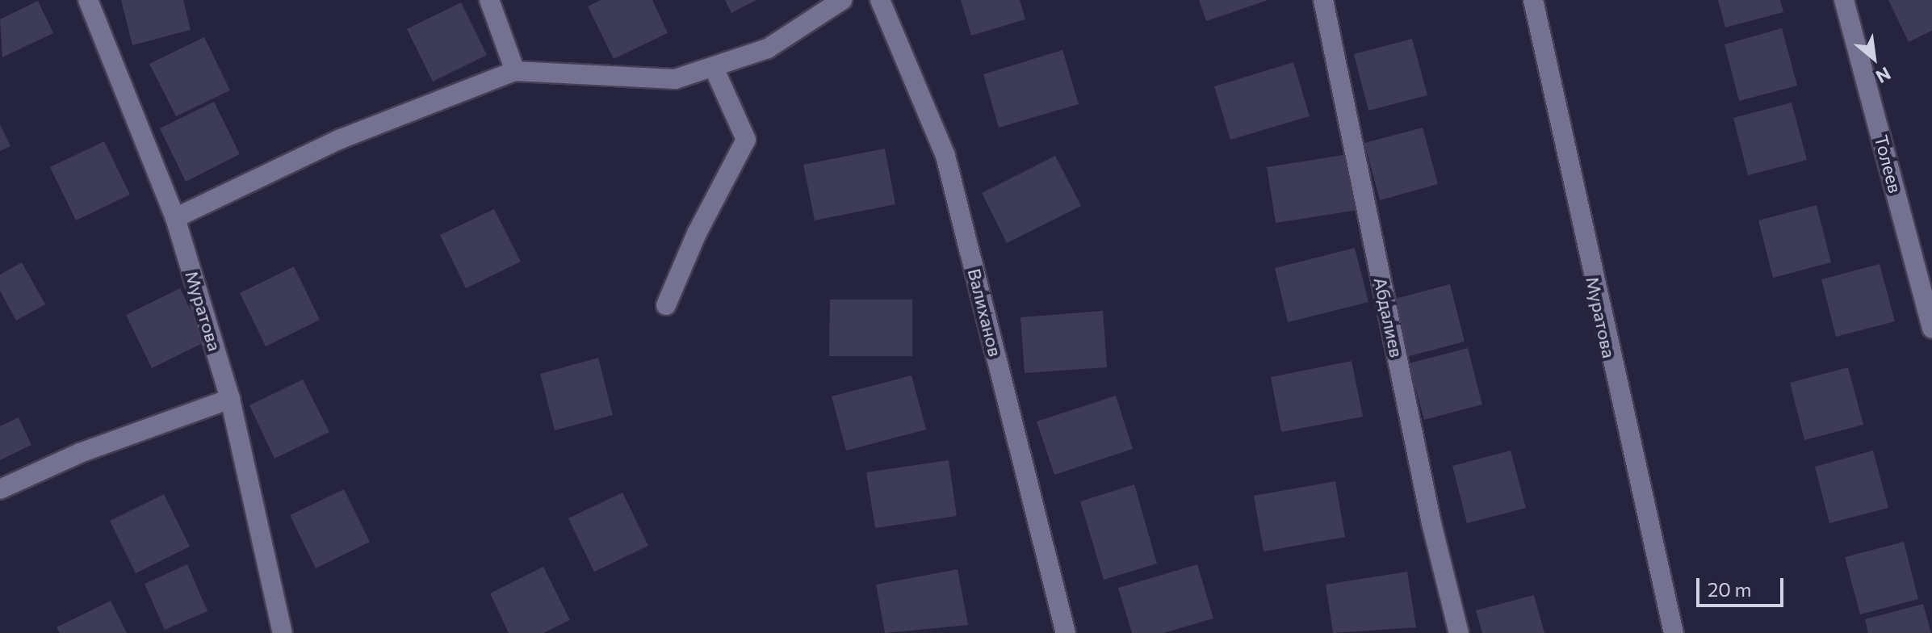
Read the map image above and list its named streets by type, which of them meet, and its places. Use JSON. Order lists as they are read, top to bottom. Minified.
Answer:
{"streets":{"street":["Толеев","Муратова","Валиханов","Абдалиев"]},"scale_bar":"20 m","north":"bottom right"}
